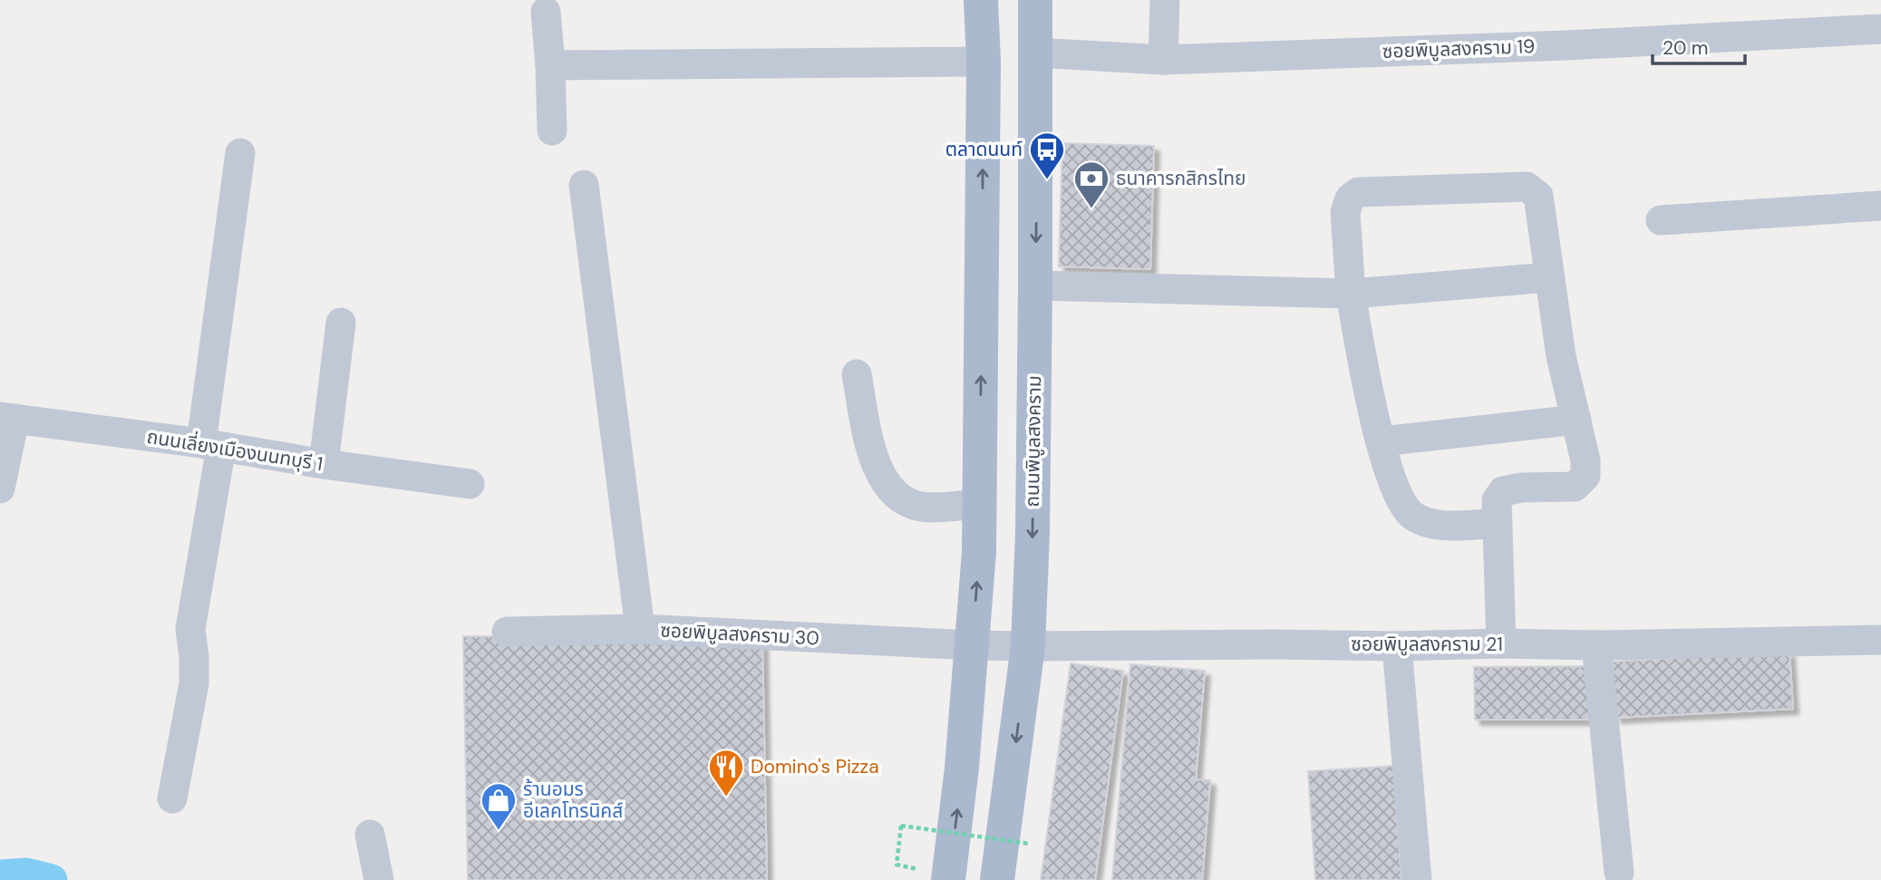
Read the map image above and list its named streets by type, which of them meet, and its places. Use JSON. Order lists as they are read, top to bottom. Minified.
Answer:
{"streets":{"main road":["ถนนพิบูลสงคราม"],"street":["ซอยพิบูลสงคราม 19","ถนนเลี่ยงเมืองนนทบุรี 1","ซอยพิบูลสงคราม 30","ซอยพิบูลสงคราม 21"]},"crossings":[["ซอยพิบูลสงคราม 19","ถนนพิบูลสงคราม"],["ถนนพิบูลสงคราม","ซอยพิบูลสงคราม 21"],["ซอยพิบูลสงคราม 30","ซอยพิบูลสงคราม 21"]],"places":{"bus stop":["ตลาดนนท์"],"bank":["ธนาคารกสิกรไทย"],"restaurant":["Domino's Pizza"],"shop":["ร้านอมร อีเลคโทรนิคส์"]},"scale_bar":"20 m"}
